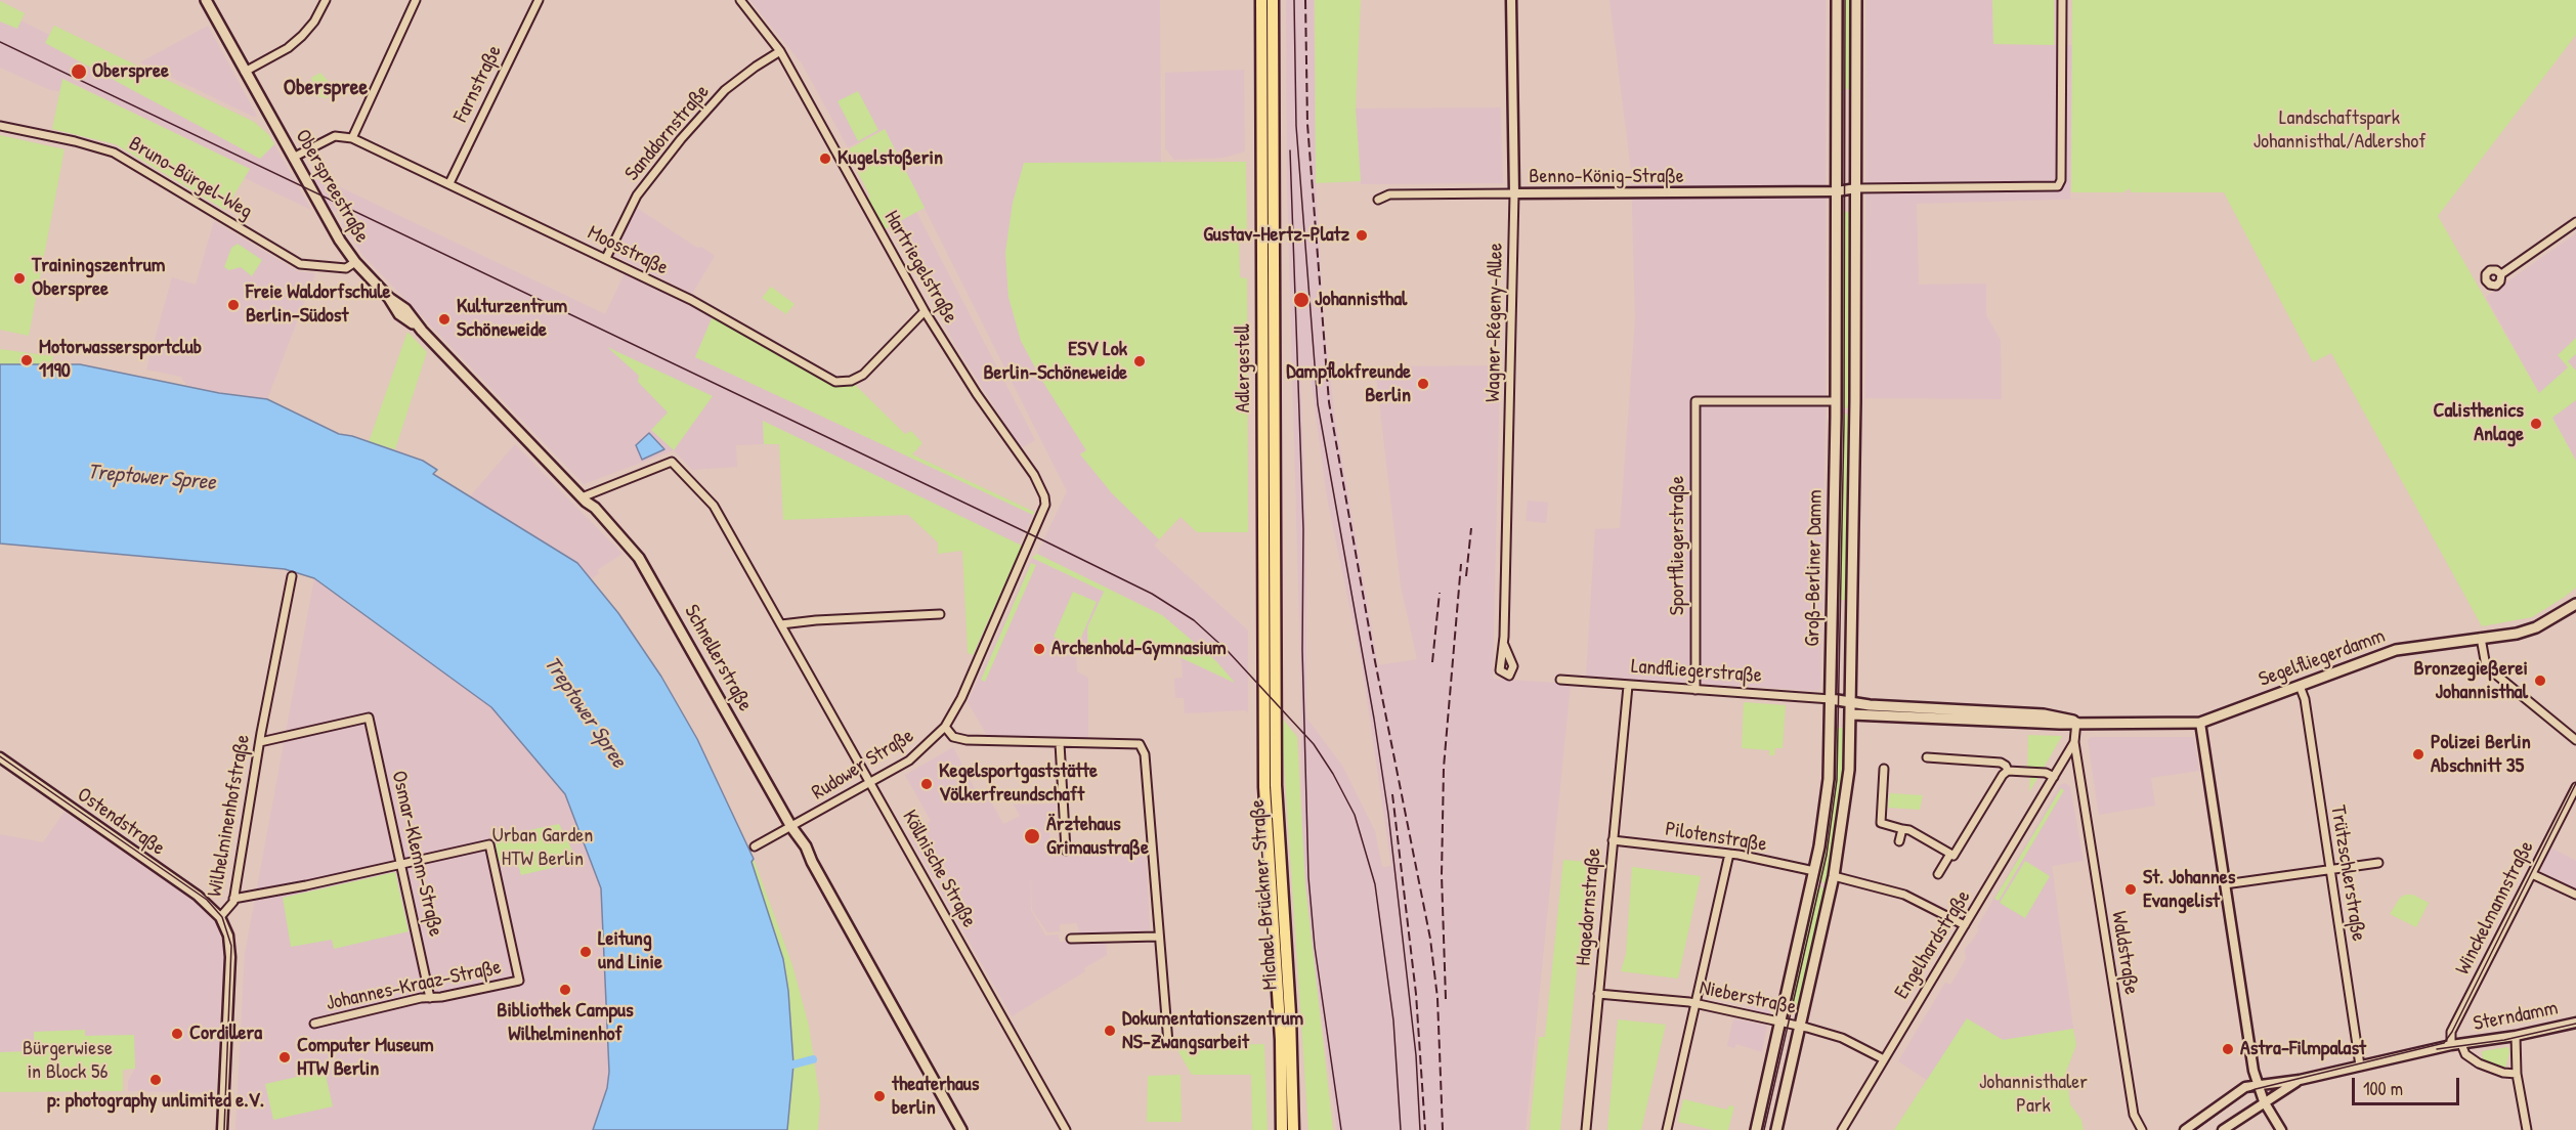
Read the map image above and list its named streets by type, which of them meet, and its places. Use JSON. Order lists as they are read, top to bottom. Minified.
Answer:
{"streets":{"main road":["Oberspreestraße","Adlergestell","Groß-Berliner Damm","Schnellerstraße","Segelfliegerdamm","Michael-Brückner-Straße"],"street":["Farnstraße","Sanddornstraße","Benno-König-Straße","Bruno-Bürgel-Weg","Moosstraße","Hartriegelstraße","Wagner-Régeny-Allee","Sportfliegerstraße","Landfliegerstraße","Rudower Straße","Wilhelminenhofstraße","Ostendstraße","Pilotenstraße","Osmar-Klemm-Straße","Köllnische Straße","Trützschlerstraße","Hagedornstraße","Winckelmannstraße","Engelhardstraße","Waldstraße","Johannes-Kraaz-Straße","Nieberstraße","Sterndamm"]},"crossings":[["Farnstraße","Moosstraße"],["Sanddornstraße","Moosstraße"],["Sanddornstraße","Hartriegelstraße"],["Benno-König-Straße","Wagner-Régeny-Allee"],["Benno-König-Straße","Groß-Berliner Damm"],["Bruno-Bürgel-Weg","Oberspreestraße"],["Bruno-Bürgel-Weg","Schnellerstraße"],["Oberspreestraße","Schnellerstraße"],["Moosstraße","Hartriegelstraße"],["Hartriegelstraße","Rudower Straße"],["Adlergestell","Michael-Brückner-Straße"],["Sportfliegerstraße","Groß-Berliner Damm"],["Sportfliegerstraße","Landfliegerstraße"],["Groß-Berliner Damm","Segelfliegerdamm"],["Groß-Berliner Damm","Landfliegerstraße"],["Groß-Berliner Damm","Pilotenstraße"],["Groß-Berliner Damm","Nieberstraße"],["Schnellerstraße","Rudower Straße"],["Schnellerstraße","Köllnische Straße"],["Segelfliegerdamm","Landfliegerstraße"],["Segelfliegerdamm","Trützschlerstraße"],["Segelfliegerdamm","Engelhardstraße"],["Landfliegerstraße","Hagedornstraße"],["Rudower Straße","Köllnische Straße"],["Wilhelminenhofstraße","Ostendstraße"],["Wilhelminenhofstraße","Osmar-Klemm-Straße"],["Pilotenstraße","Hagedornstraße"],["Osmar-Klemm-Straße","Johannes-Kraaz-Straße"],["Trützschlerstraße","Sterndamm"],["Hagedornstraße","Nieberstraße"],["Winckelmannstraße","Sterndamm"],["Engelhardstraße","Waldstraße"],["Engelhardstraße","Nieberstraße"]],"districts":["Oberspree"],"water":["Treptower Spree"],"parks":["Landschaftspark Johannisthal/Adlershof","Urban Garden HTW Berlin","Bürgerwiese in Block 56","Johannisthaler Park"],"places":["Oberspree","Kugelstoßerin","Gustav-Hertz-Platz","Trainingszentrum Oberspree","Johannisthal","Freie Waldorfschule Berlin-Südost","Kulturzentrum Schöneweide","Motorwassersportclub 1190","ESV Lok Berlin-Schöneweide","Dampflokfreunde Berlin","Calisthenics Anlage","Archenhold-Gymnasium","Bronzegießerei Johannisthal","Polizei Berlin Abschnitt 35","Kegelsportgaststätte Völkerfreundschaft","Ärztehaus Grimaustraße","St. Johannes Evangelist","Leitung und Linie","Bibliothek Campus Wilhelminenhof","Dokumentationszentrum NS-Zwangsarbeit","Cordillera","Astra-Filmpalast","Computer Museum HTW Berlin","p: photography unlimited e.V.","theaterhaus berlin"],"scale_bar":"100 m"}
